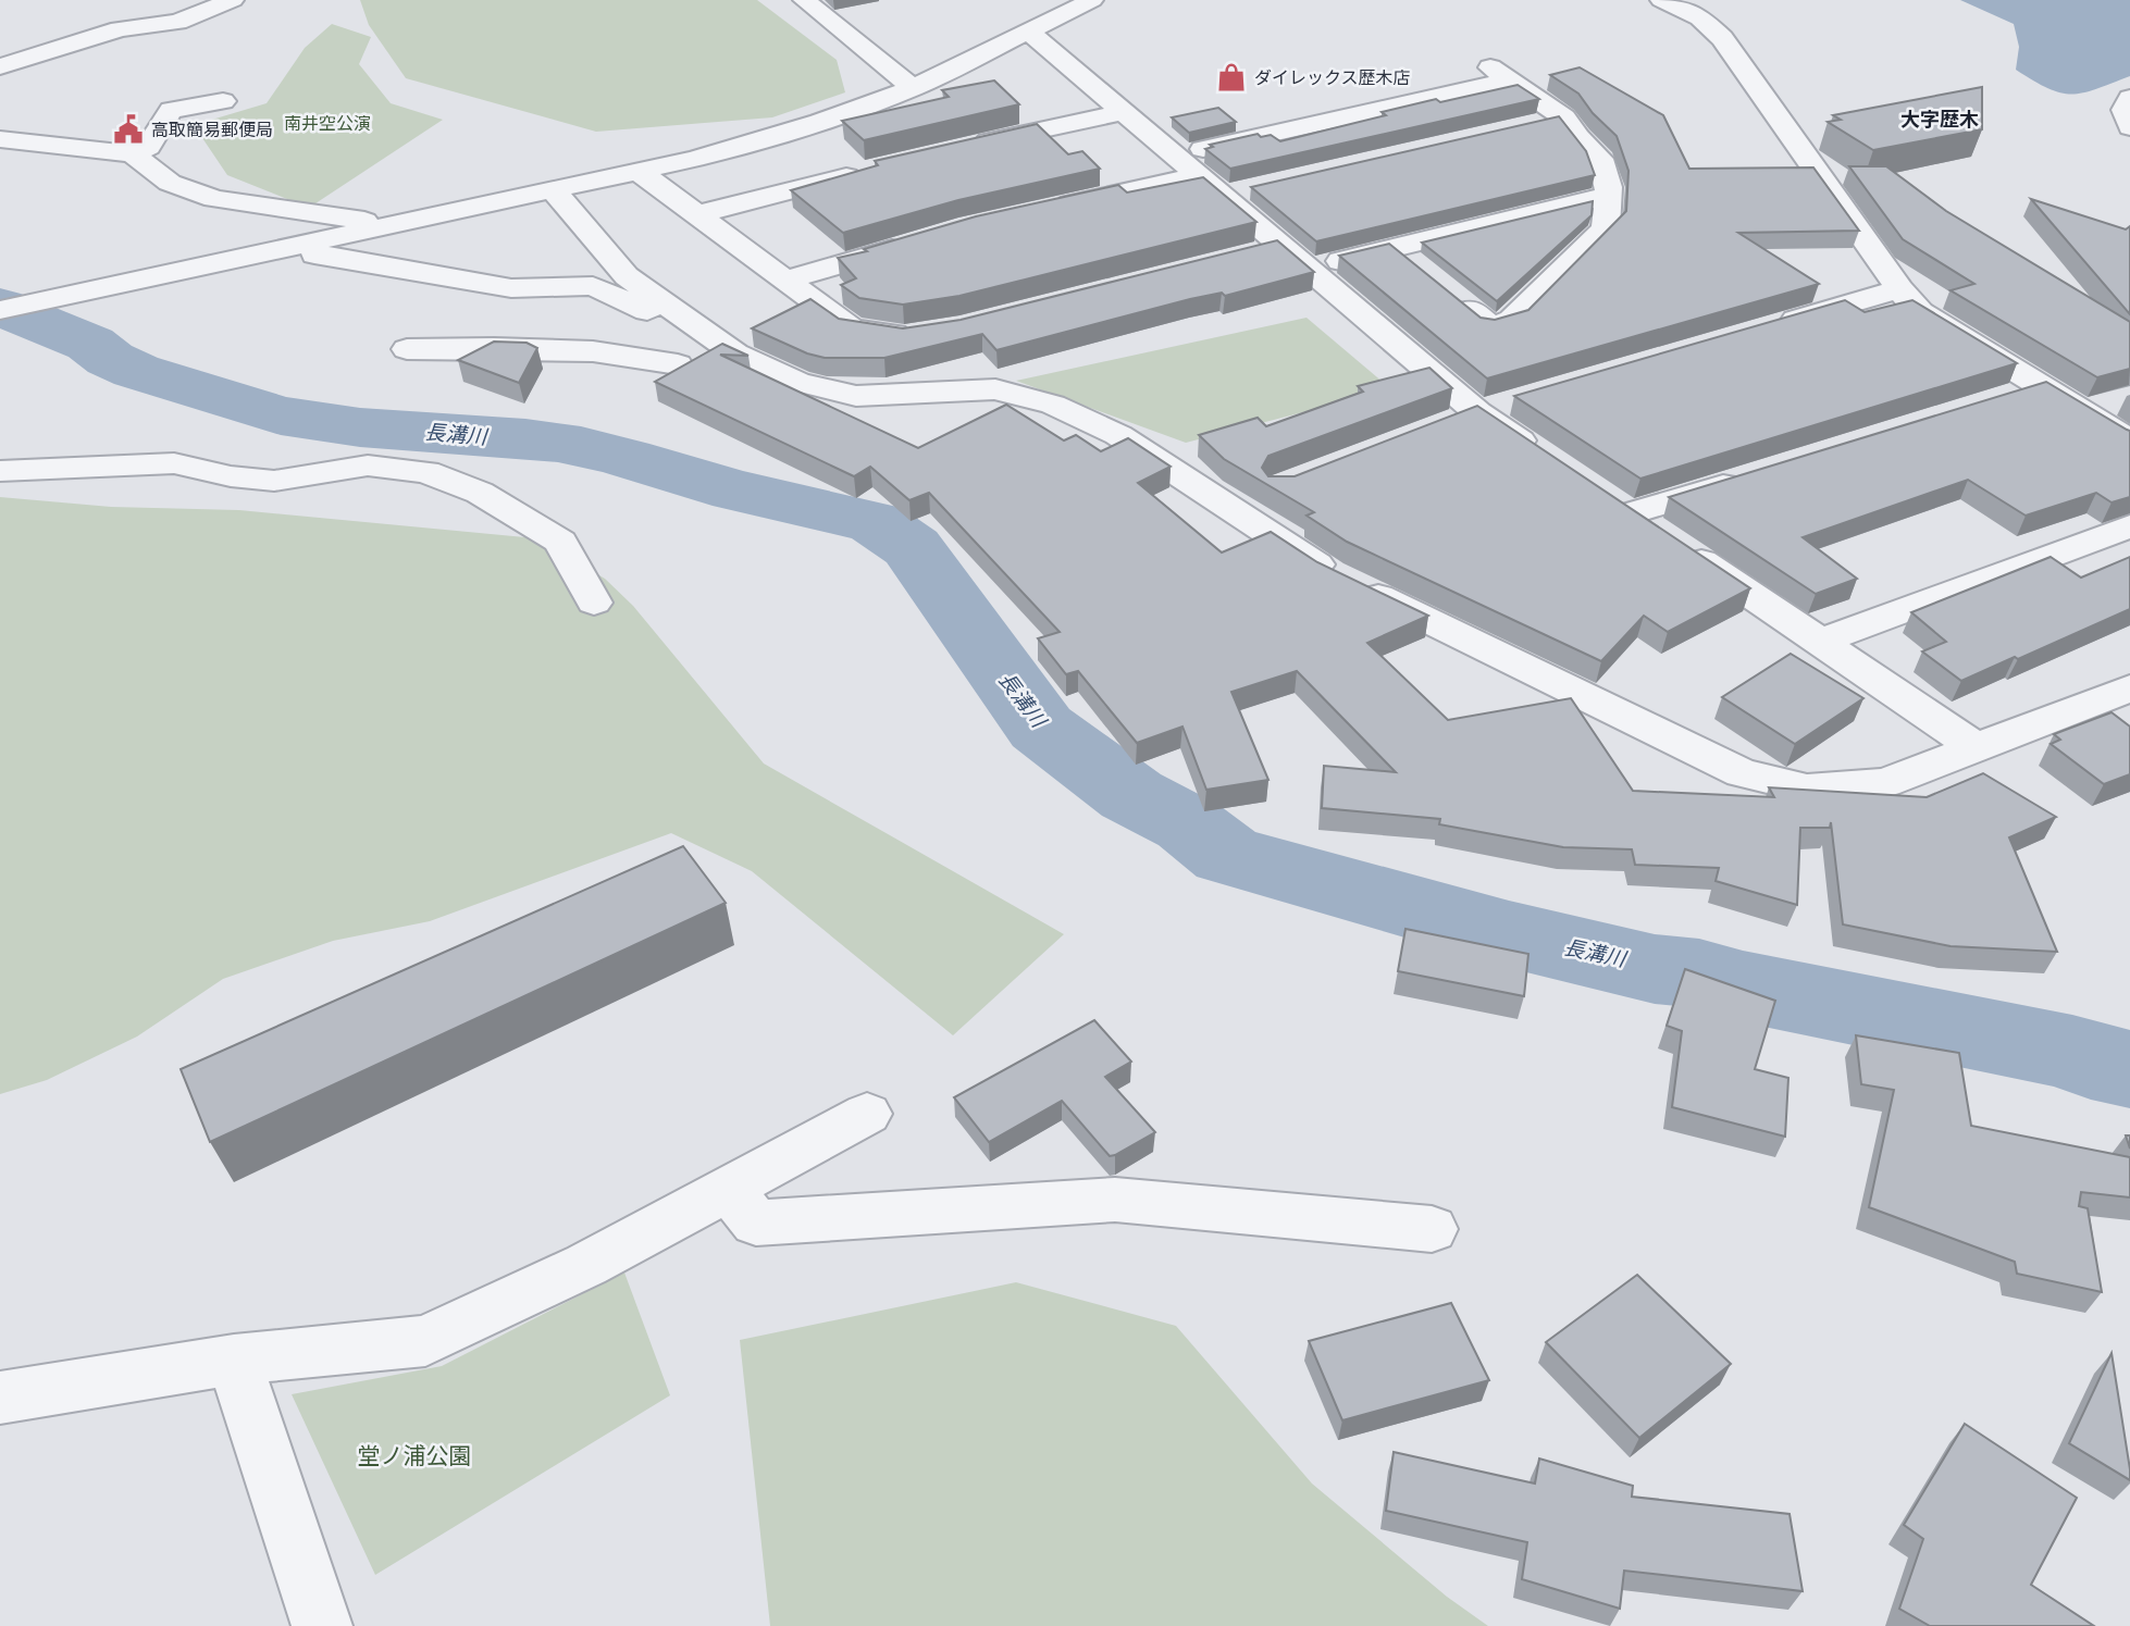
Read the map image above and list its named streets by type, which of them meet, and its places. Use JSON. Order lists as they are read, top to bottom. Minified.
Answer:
{"districts":["大字歴木"],"water":["長溝川"],"parks":["南井空公演","堂ノ浦公園"],"places":{"shop":["ダイレックス歴木店"],"public building":["高取簡易郵便局"]}}
